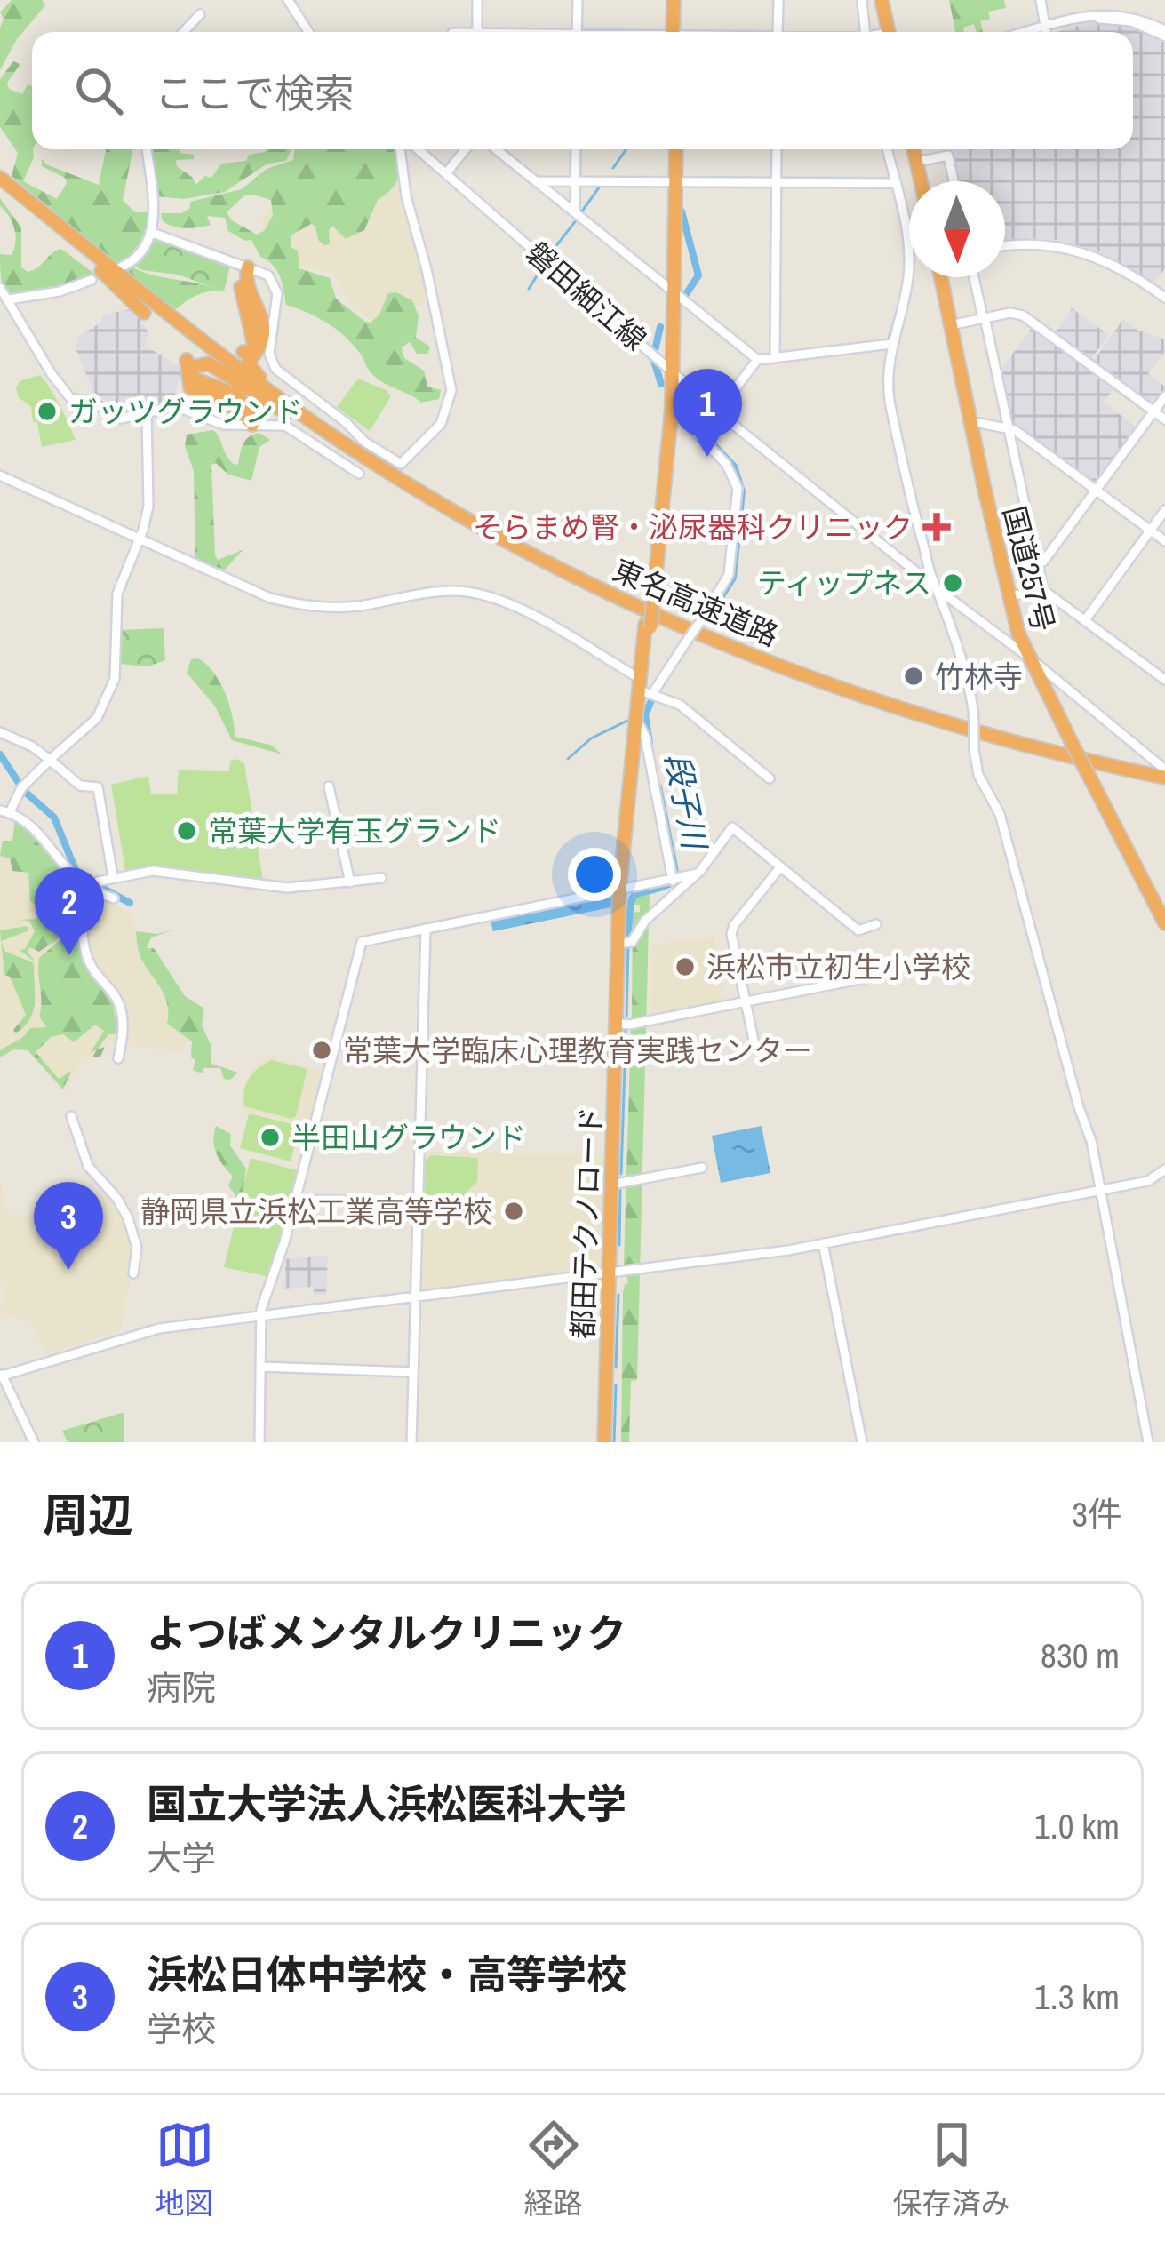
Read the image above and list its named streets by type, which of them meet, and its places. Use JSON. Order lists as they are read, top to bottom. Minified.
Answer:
{"streets":{"highway":["国道257号","東名高速道路","都田テクノロード"],"street":["磐田細江線"]},"crossings":[["磐田細江線","国道257号"],["磐田細江線","東名高速道路"],["磐田細江線","都田テクノロード"]],"water":["段子川"],"places":{"other":["ガッツグラウンド","ティップネス","竹林寺","常葉大学有玉グランド","浜松市立初生小学校","常葉大学臨床心理教育実践センター","半田山グラウンド","静岡県立浜松工業高等学校"],"health":["そらまめ腎・泌尿器科クリニック"]},"north":"bottom","page":{"search":"ここで検索","pins":["1","2","3"],"heading":["周辺","3件"],"list":[{"mark":"1","name":"よつばメンタルクリニック","note":"病院","value":"830 m"},{"mark":"2","name":"国立大学法人浜松医科大学","note":"大学","value":"1.0 km"},{"mark":"3","name":"浜松日体中学校・高等学校","note":"学校","value":"1.3 km"}],"nav":["地図","経路","保存済み"]}}
